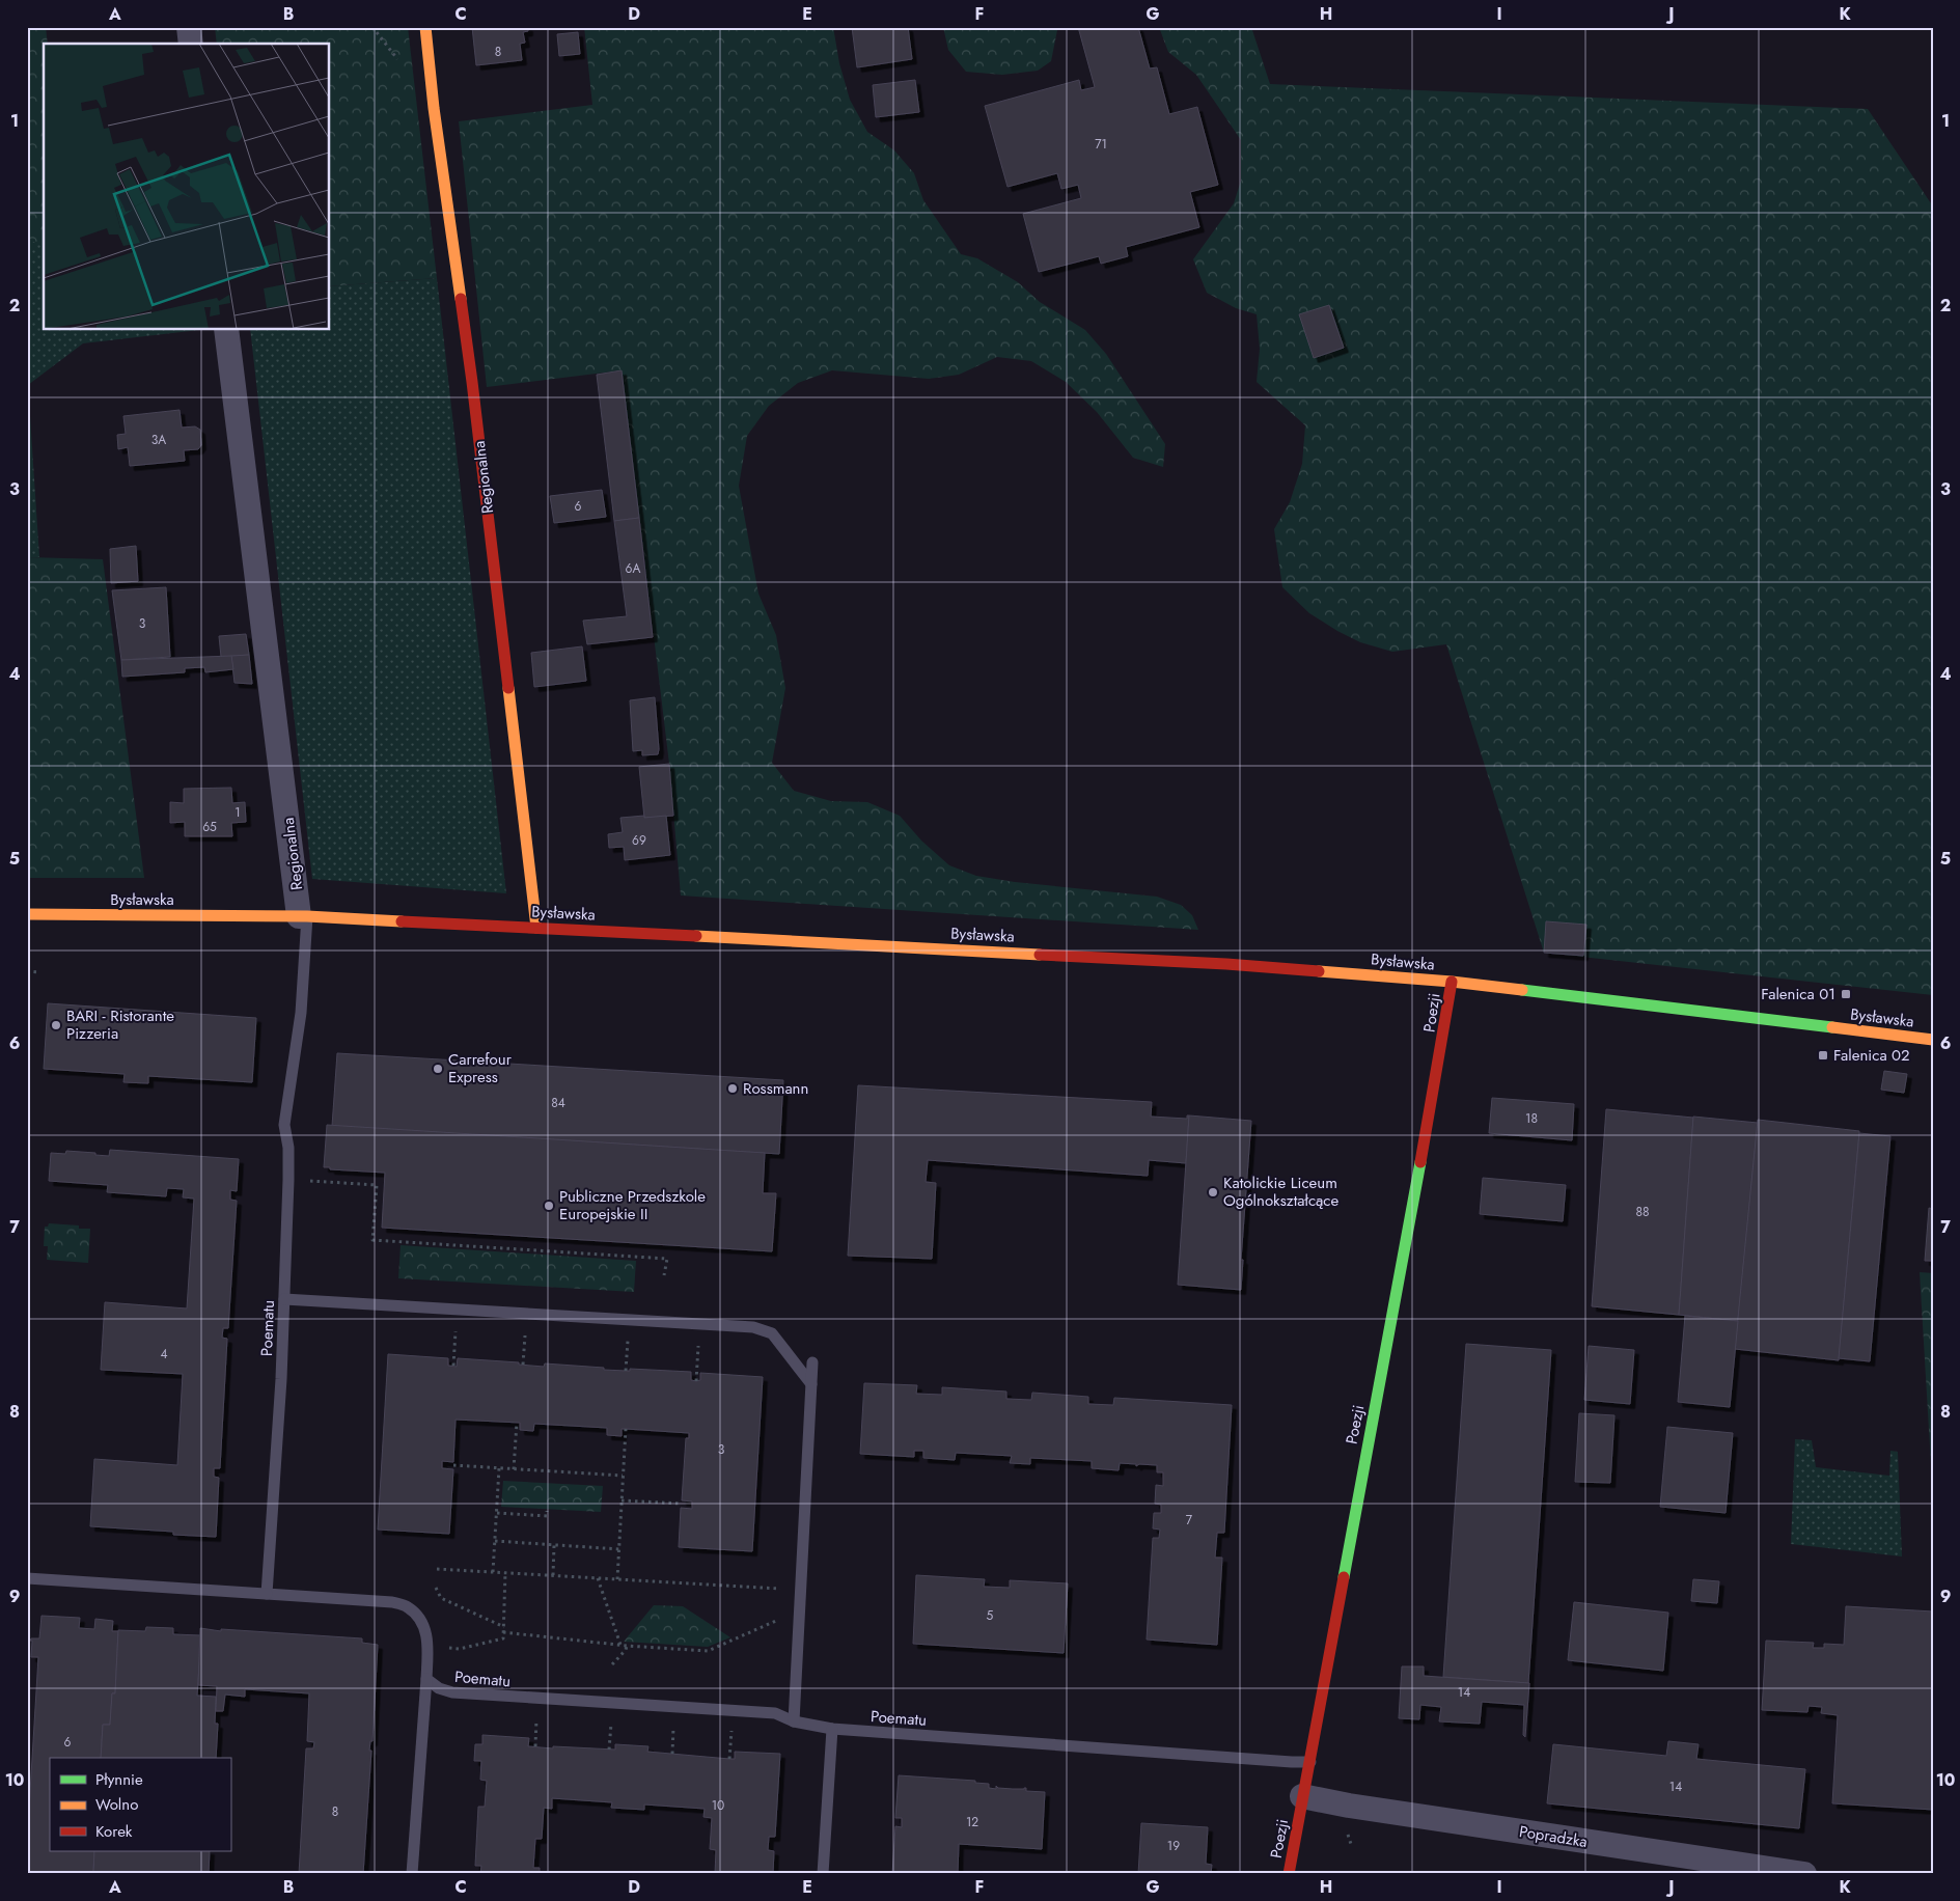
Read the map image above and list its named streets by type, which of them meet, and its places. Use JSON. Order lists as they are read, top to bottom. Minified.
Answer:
{"streets":{"street":["Regionalna","Bysławska","Poezji","Popradzka"],"lane":["Poematu"]},"crossings":[["Regionalna","Bysławska"],["Regionalna","Poematu"],["Bysławska","Poezji"],["Bysławska","Poematu"],["Poezji","Poematu"],["Poezji","Popradzka"]],"places":{"transit":["Falenica 01","Falenica 02"],"other":["BARI - Ristorante Pizzeria","Carrefour Express","Rossmann","Katolickie Liceum Ogólnokształcące","Publiczne Przedszkole Europejskie II"]},"house_numbers":["8","71","3A","6","6A","3","1","65","69","84","18","88","4","3","7","5","14","6","14","10","8","12","19"],"legend":["Płynnie","Wolno","Korek"],"grid":{"columns":["A","B","C","D","E","F","G","H","I","J","K"],"rows":["1","2","3","4","5","6","7","8","9","10"]}}
